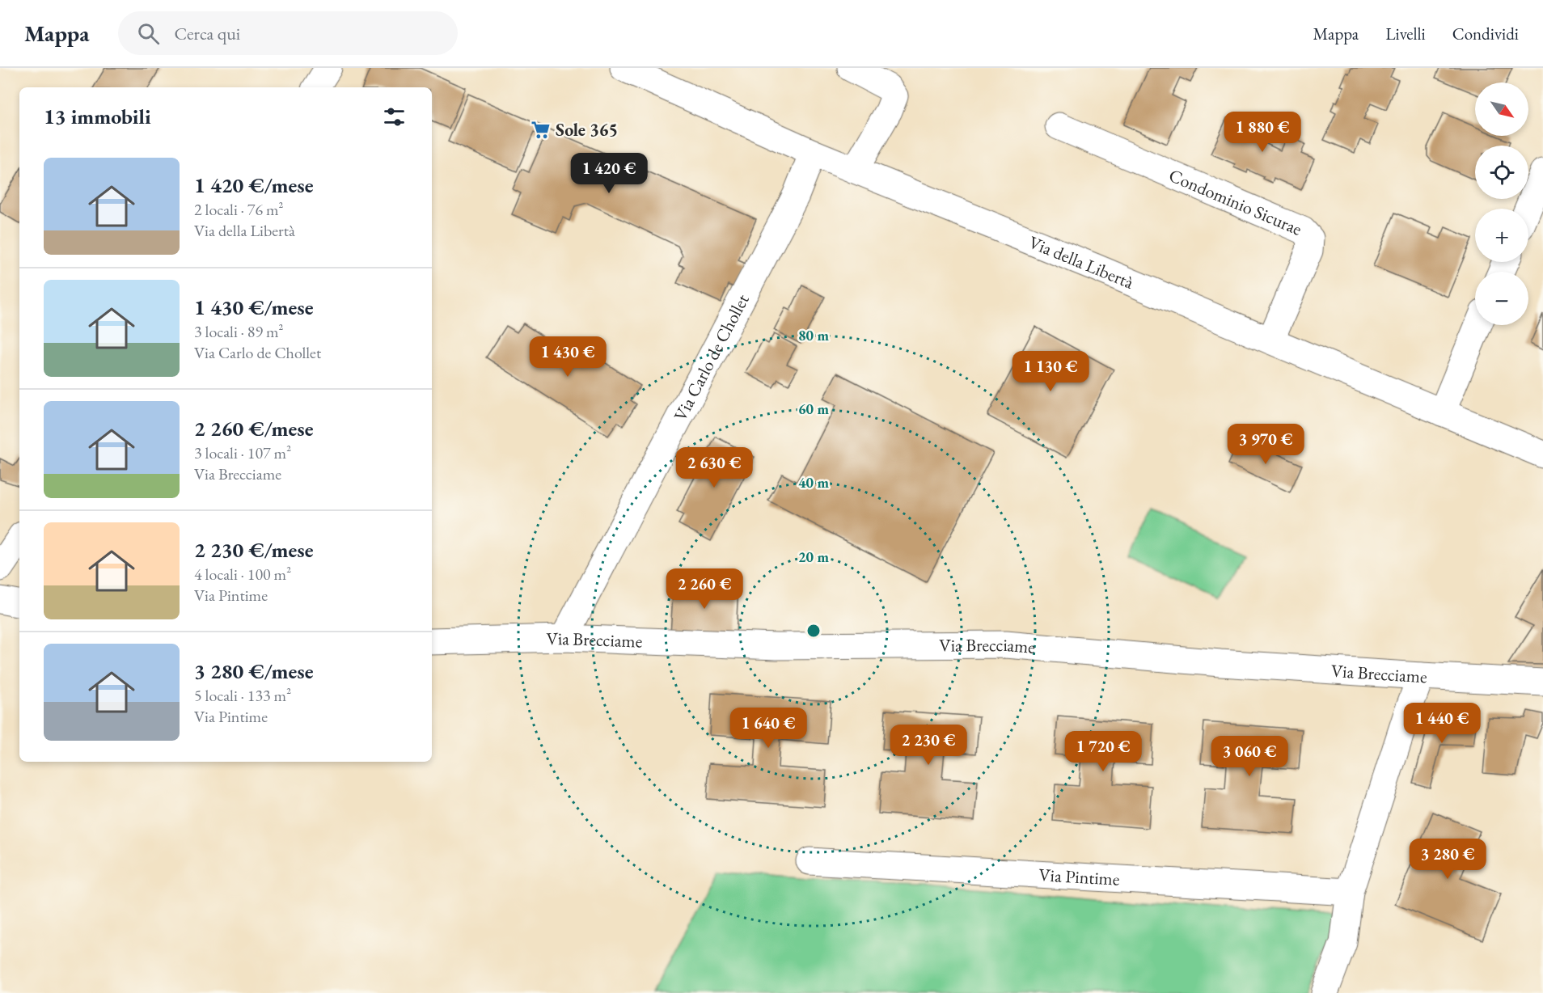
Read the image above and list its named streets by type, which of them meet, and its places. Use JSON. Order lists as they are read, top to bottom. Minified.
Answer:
{"streets":{"street":["Condominio Sicurae","Via della Libertà","Via Carlo de Chollet","Via Brecciame","Via Pintime"]},"crossings":[["Condominio Sicurae","Via della Libertà"],["Via della Libertà","Via Carlo de Chollet"],["Via Carlo de Chollet","Via Brecciame"]],"places":{"supermarket":["Sole 365"]},"north":"bottom right","page":{"header":"Mappa","search":"Cerca qui","nav":["Mappa","Livelli","Condividi"],"map_buttons":["+","−"],"heading":"13 immobili","price":["1 880 €","1 420 €","1 430 €","1 130 €","3 970 €","2 630 €","2 260 €","1 440 €","1 640 €","2 230 €","1 720 €","3 060 €","3 280 €"],"list":[{"name":"1 420 €/mese","note":"2 locali · 76 m² · Via della Libertà"},{"name":"1 430 €/mese","note":"3 locali · 89 m² · Via Carlo de Chollet"},{"name":"2 260 €/mese","note":"3 locali · 107 m² · Via Brecciame"},{"name":"2 230 €/mese","note":"4 locali · 100 m² · Via Pintime"},{"name":"3 280 €/mese","note":"5 locali · 133 m² · Via Pintime"}]},"rings":["80 m","60 m","40 m","20 m"]}
